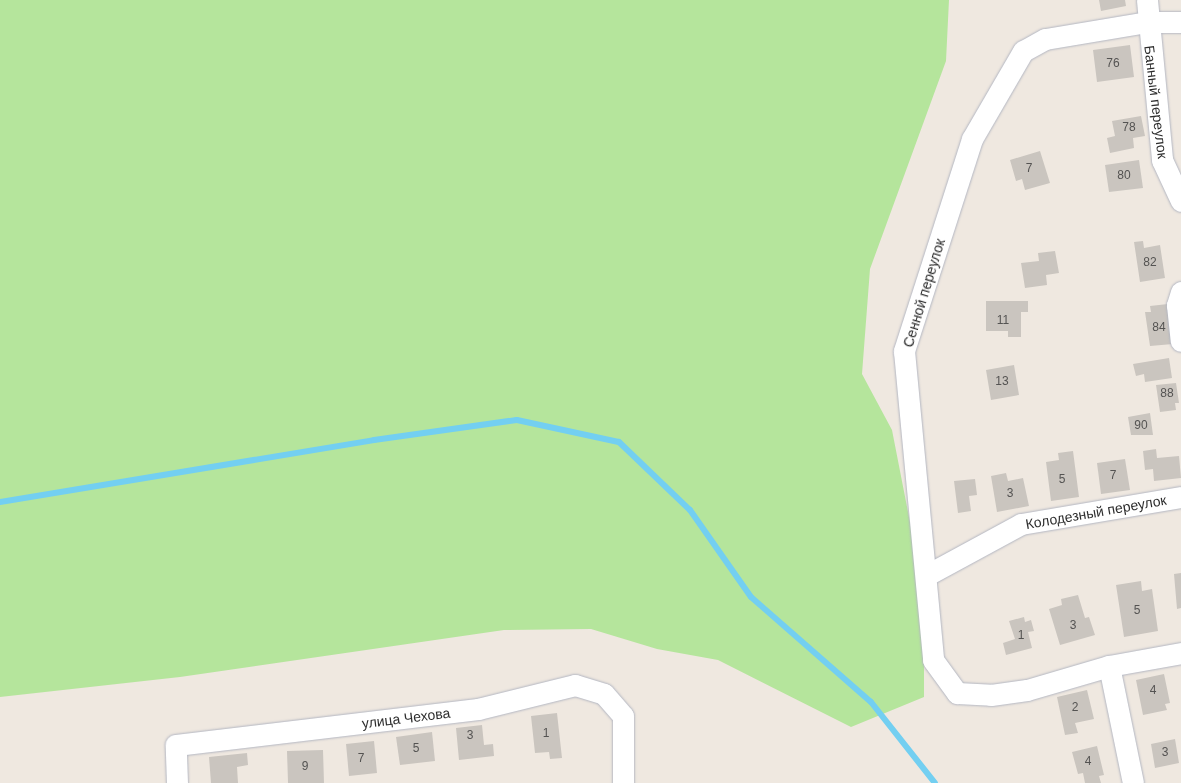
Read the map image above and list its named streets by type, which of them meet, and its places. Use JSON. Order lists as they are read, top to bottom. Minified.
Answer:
{"streets":{"street":["Банный переулок","Сенной переулок","Колодезный переулок","улица Чехова"]},"crossings":[["Банный переулок","Сенной переулок"],["Сенной переулок","Колодезный переулок"]],"house_numbers":["76","78","7","80","82","11","84","13","88","90","7","5","3","5","3","1","4","2","1","3","5","3","7","4","9"]}
